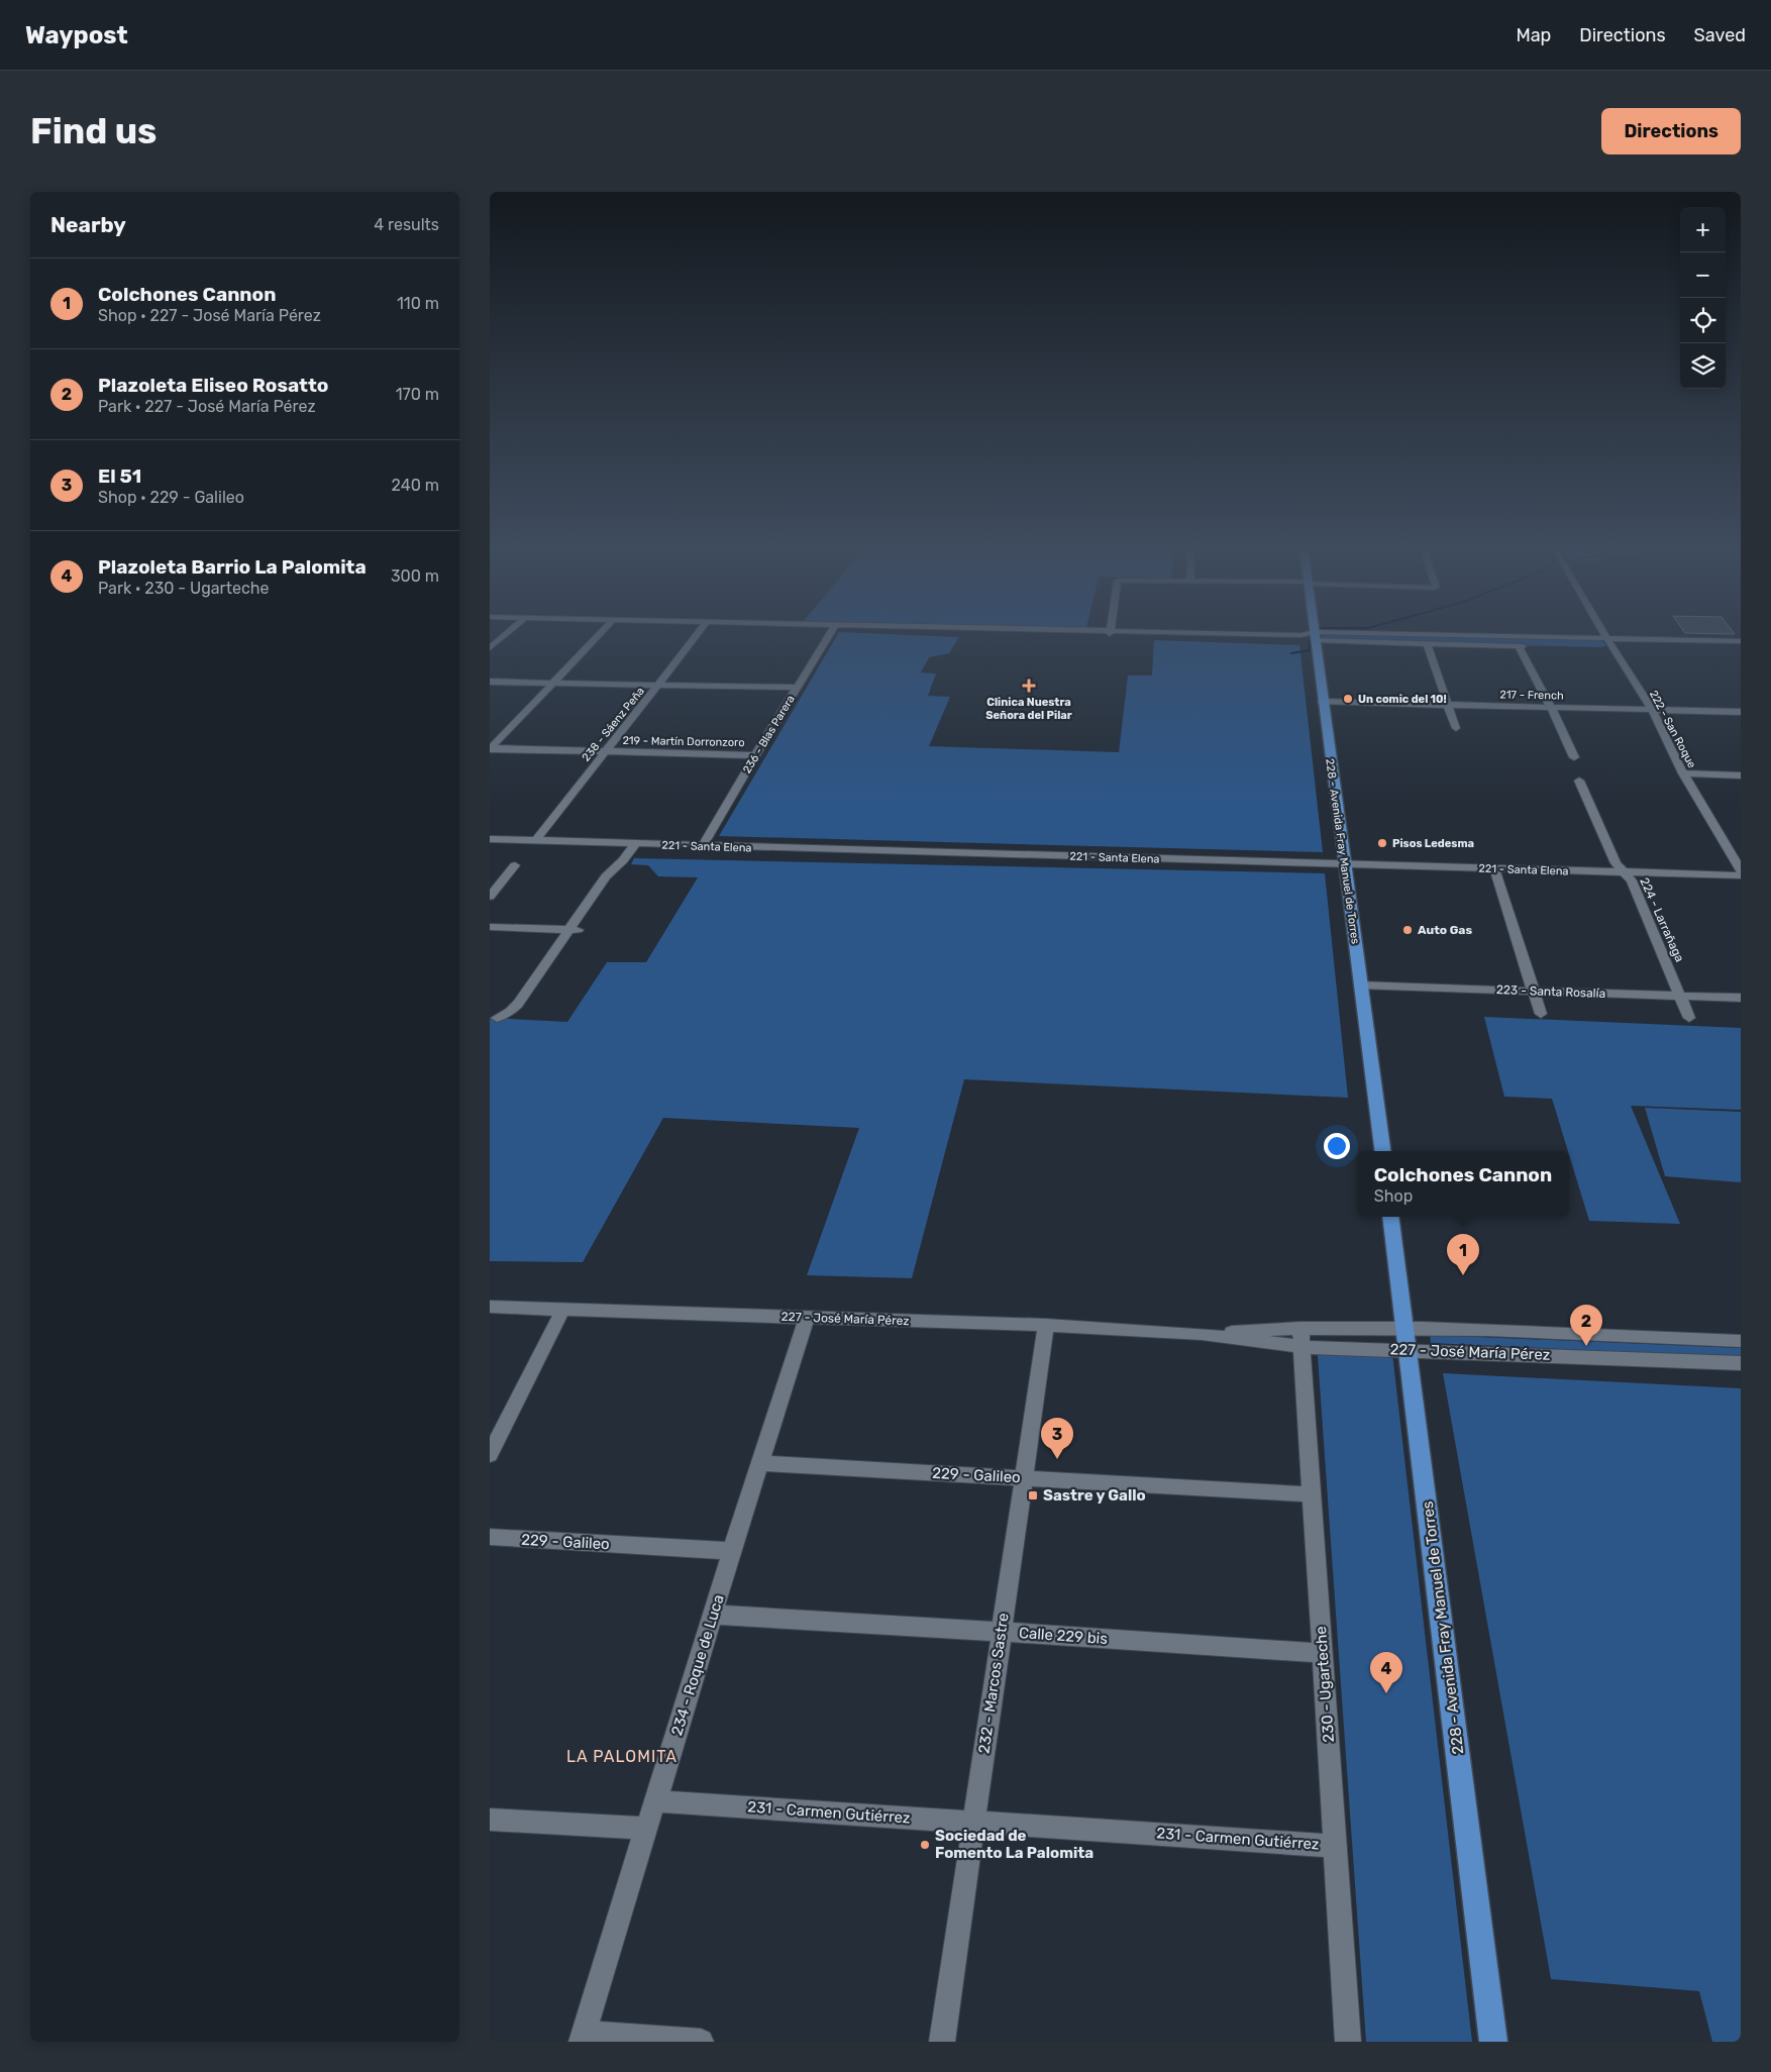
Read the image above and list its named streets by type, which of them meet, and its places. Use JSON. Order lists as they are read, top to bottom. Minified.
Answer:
{"streets":{"main road":["228 - Avenida Fray Manuel de Torres"],"street":["217 - French","238 - Sáenz Peña","222 - San Roque","236 - Blas Parera","219 - Martín Dorronzoro","221 - Santa Elena","224 - Larrañaga","223 - Santa Rosalía","227 - José María Pérez","229 - Galileo","Calle 229 bis","234 - Roque de Luca","232 - Marcos Sastre","230 - Ugarteche","231 - Carmen Gutiérrez"]},"crossings":[["217 - French","222 - San Roque"],["217 - French","228 - Avenida Fray Manuel de Torres"],["238 - Sáenz Peña","219 - Martín Dorronzoro"],["238 - Sáenz Peña","221 - Santa Elena"],["236 - Blas Parera","219 - Martín Dorronzoro"],["236 - Blas Parera","221 - Santa Elena"],["221 - Santa Elena","228 - Avenida Fray Manuel de Torres"],["221 - Santa Elena","224 - Larrañaga"],["228 - Avenida Fray Manuel de Torres","223 - Santa Rosalía"],["228 - Avenida Fray Manuel de Torres","227 - José María Pérez"],["224 - Larrañaga","223 - Santa Rosalía"],["227 - José María Pérez","234 - Roque de Luca"],["227 - José María Pérez","232 - Marcos Sastre"],["227 - José María Pérez","230 - Ugarteche"],["229 - Galileo","234 - Roque de Luca"],["229 - Galileo","232 - Marcos Sastre"],["229 - Galileo","230 - Ugarteche"],["Calle 229 bis","234 - Roque de Luca"],["Calle 229 bis","232 - Marcos Sastre"],["Calle 229 bis","230 - Ugarteche"],["234 - Roque de Luca","231 - Carmen Gutiérrez"],["232 - Marcos Sastre","231 - Carmen Gutiérrez"],["230 - Ugarteche","231 - Carmen Gutiérrez"]],"districts":["LA PALOMITA"],"places":{"health":["Clinica Nuestra Señora del Pilar"],"other":["Un comic del 10!","Pisos Ledesma","Auto Gas","Sociedad de Fomento La Palomita"],"transit":["Sastre y Gallo"]},"page":{"header":"Waypost","nav":["Map","Directions","Saved"],"buttons":"Directions","title":"Find us","heading":["Nearby","4 results"],"map_buttons":["+","−"],"list":[{"mark":"1","name":"Colchones Cannon","note":"Shop · 227 - José María Pérez","value":"110 m"},{"mark":"2","name":"Plazoleta Eliseo Rosatto","note":"Park · 227 - José María Pérez","value":"170 m"},{"mark":"3","name":"El 51","note":"Shop · 229 - Galileo","value":"240 m"},{"mark":"4","name":"Plazoleta Barrio La Palomita","note":"Park · 230 - Ugarteche","value":"300 m"}],"popup":["Colchones Cannon","Shop"],"pins":["1","2","3","4"]}}
